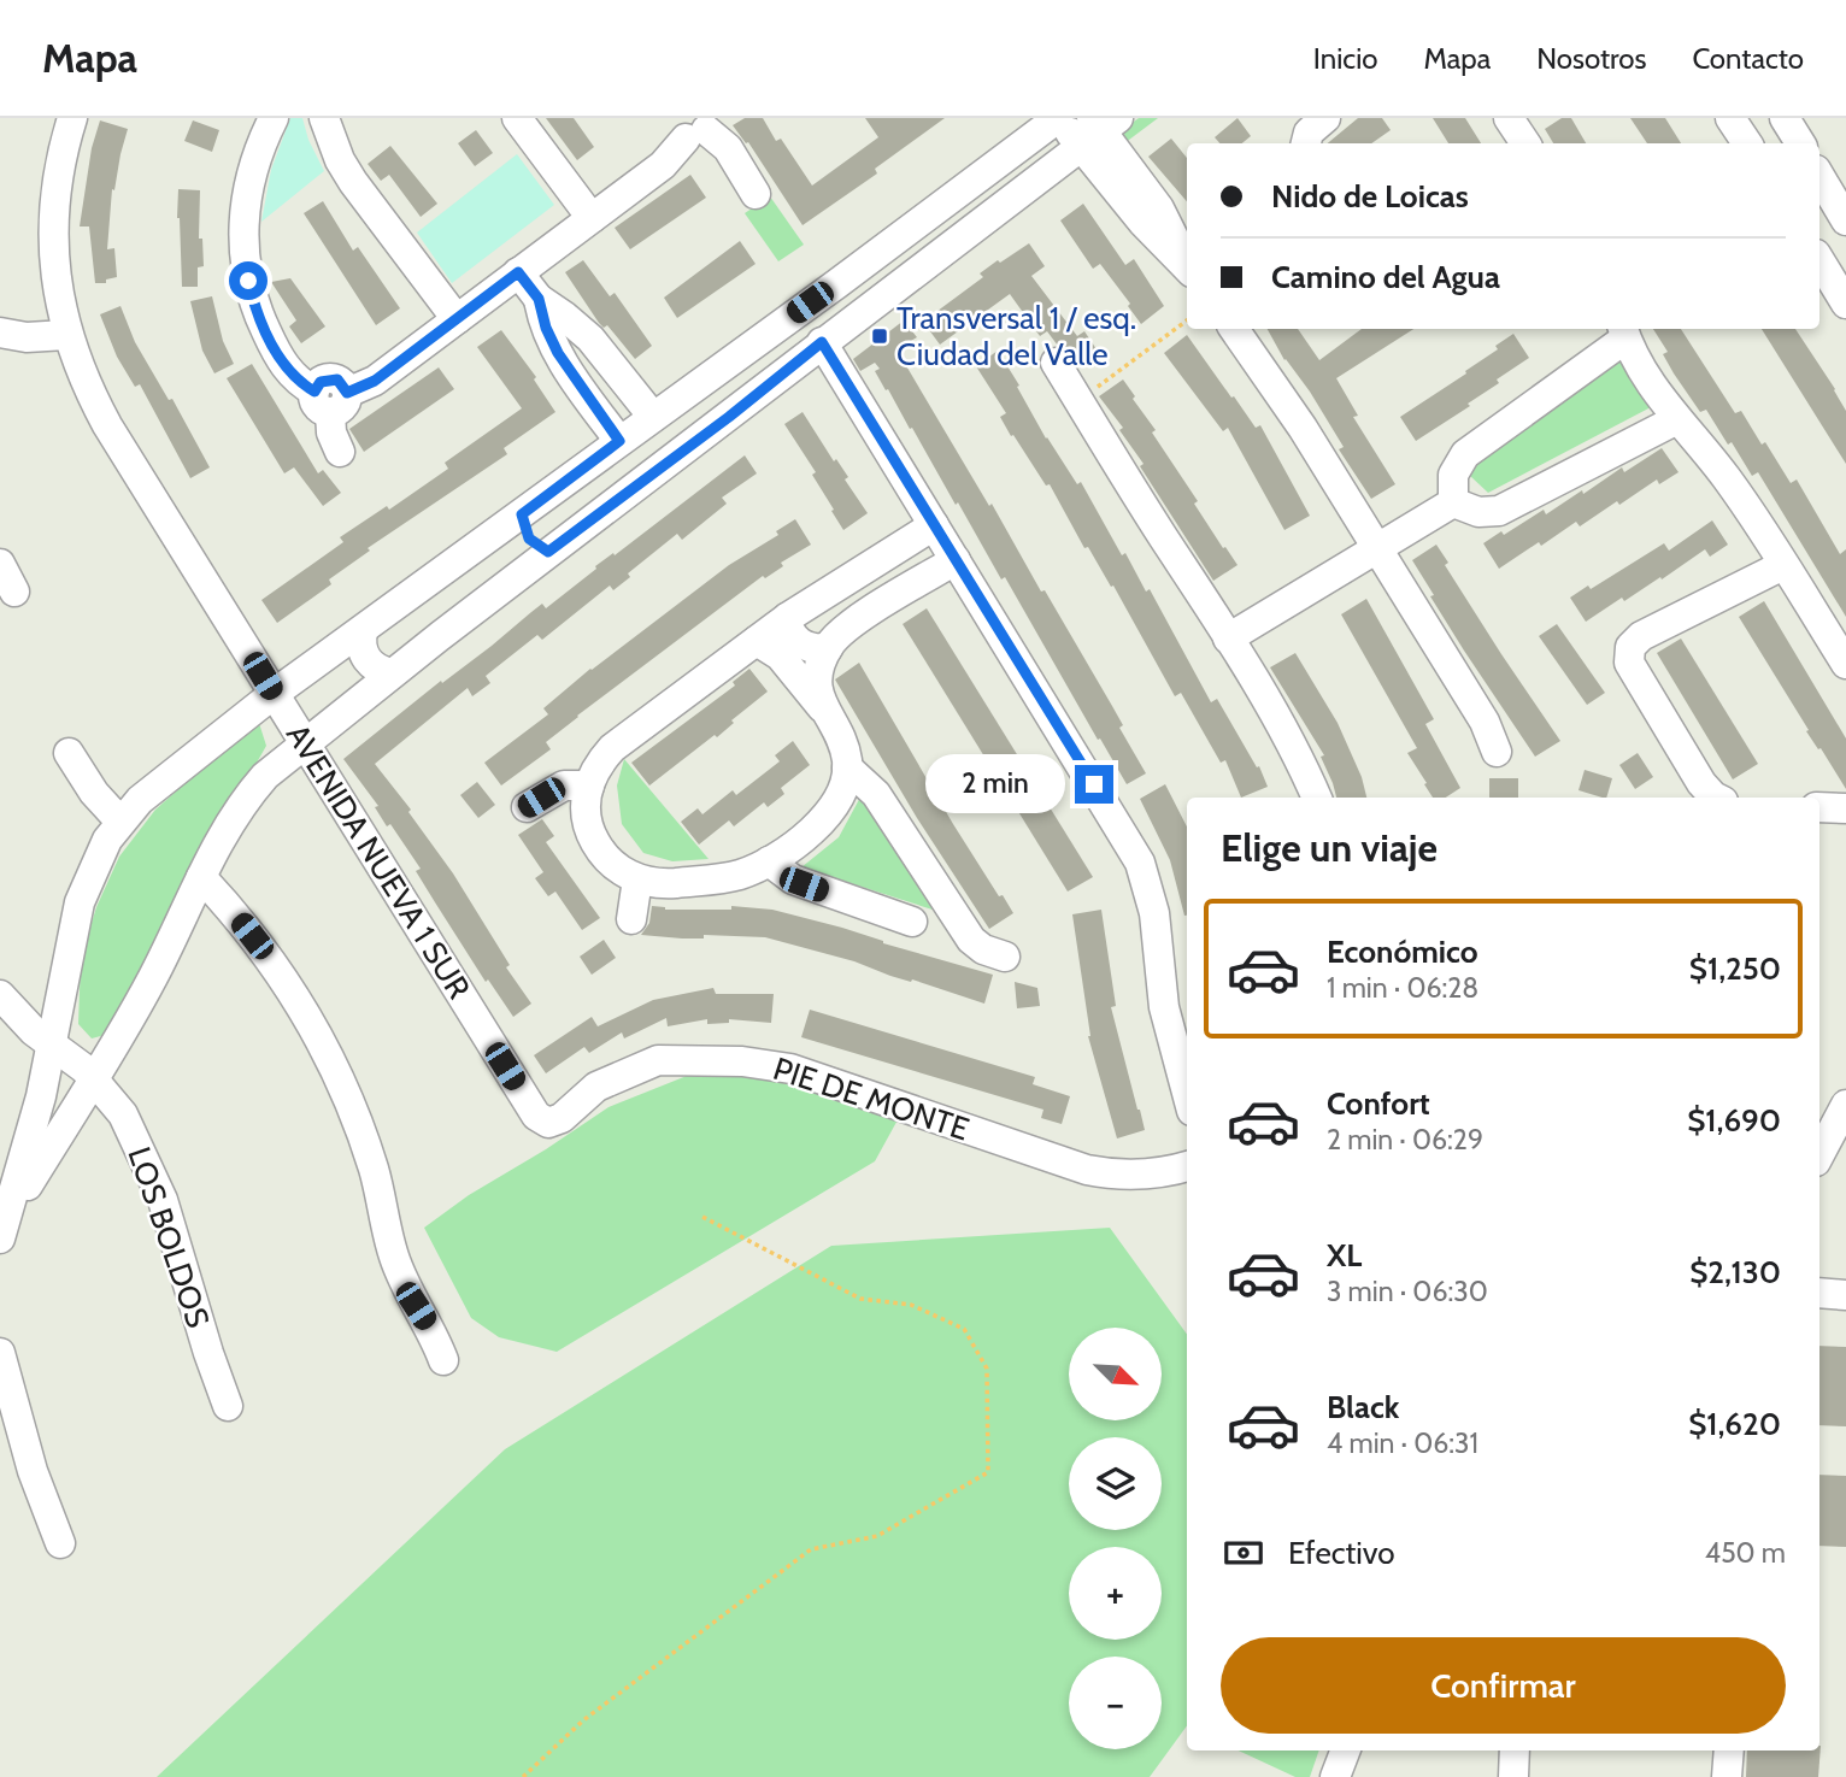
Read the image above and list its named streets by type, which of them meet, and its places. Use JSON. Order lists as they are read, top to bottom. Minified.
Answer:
{"streets":{"street":["AVENIDA NUEVA 1 SUR","PIE DE MONTE","LOS BOLDOS"]},"crossings":[["AVENIDA NUEVA 1 SUR","PIE DE MONTE"]],"places":{"transit":["Transversal 1 / esq. Ciudad del Valle"]},"north":"bottom right","page":{"header":"Mapa","nav":["Inicio","Mapa","Nosotros","Contacto"],"banner":["Nido de Loicas","Camino del Agua"],"bubble":"2 min","heading":"Elige un viaje","list":[{"name":"Económico","note":"1 min · 06:28","value":"$1,250"},{"name":"Confort","note":"2 min · 06:29","value":"$1,690"},{"name":"XL","note":"3 min · 06:30","value":"$2,130"},{"name":"Black","note":"4 min · 06:31","value":"$1,620"}],"map_buttons":["+","−"],"pay":["Efectivo","450 m"],"buttons":"Confirmar"}}
